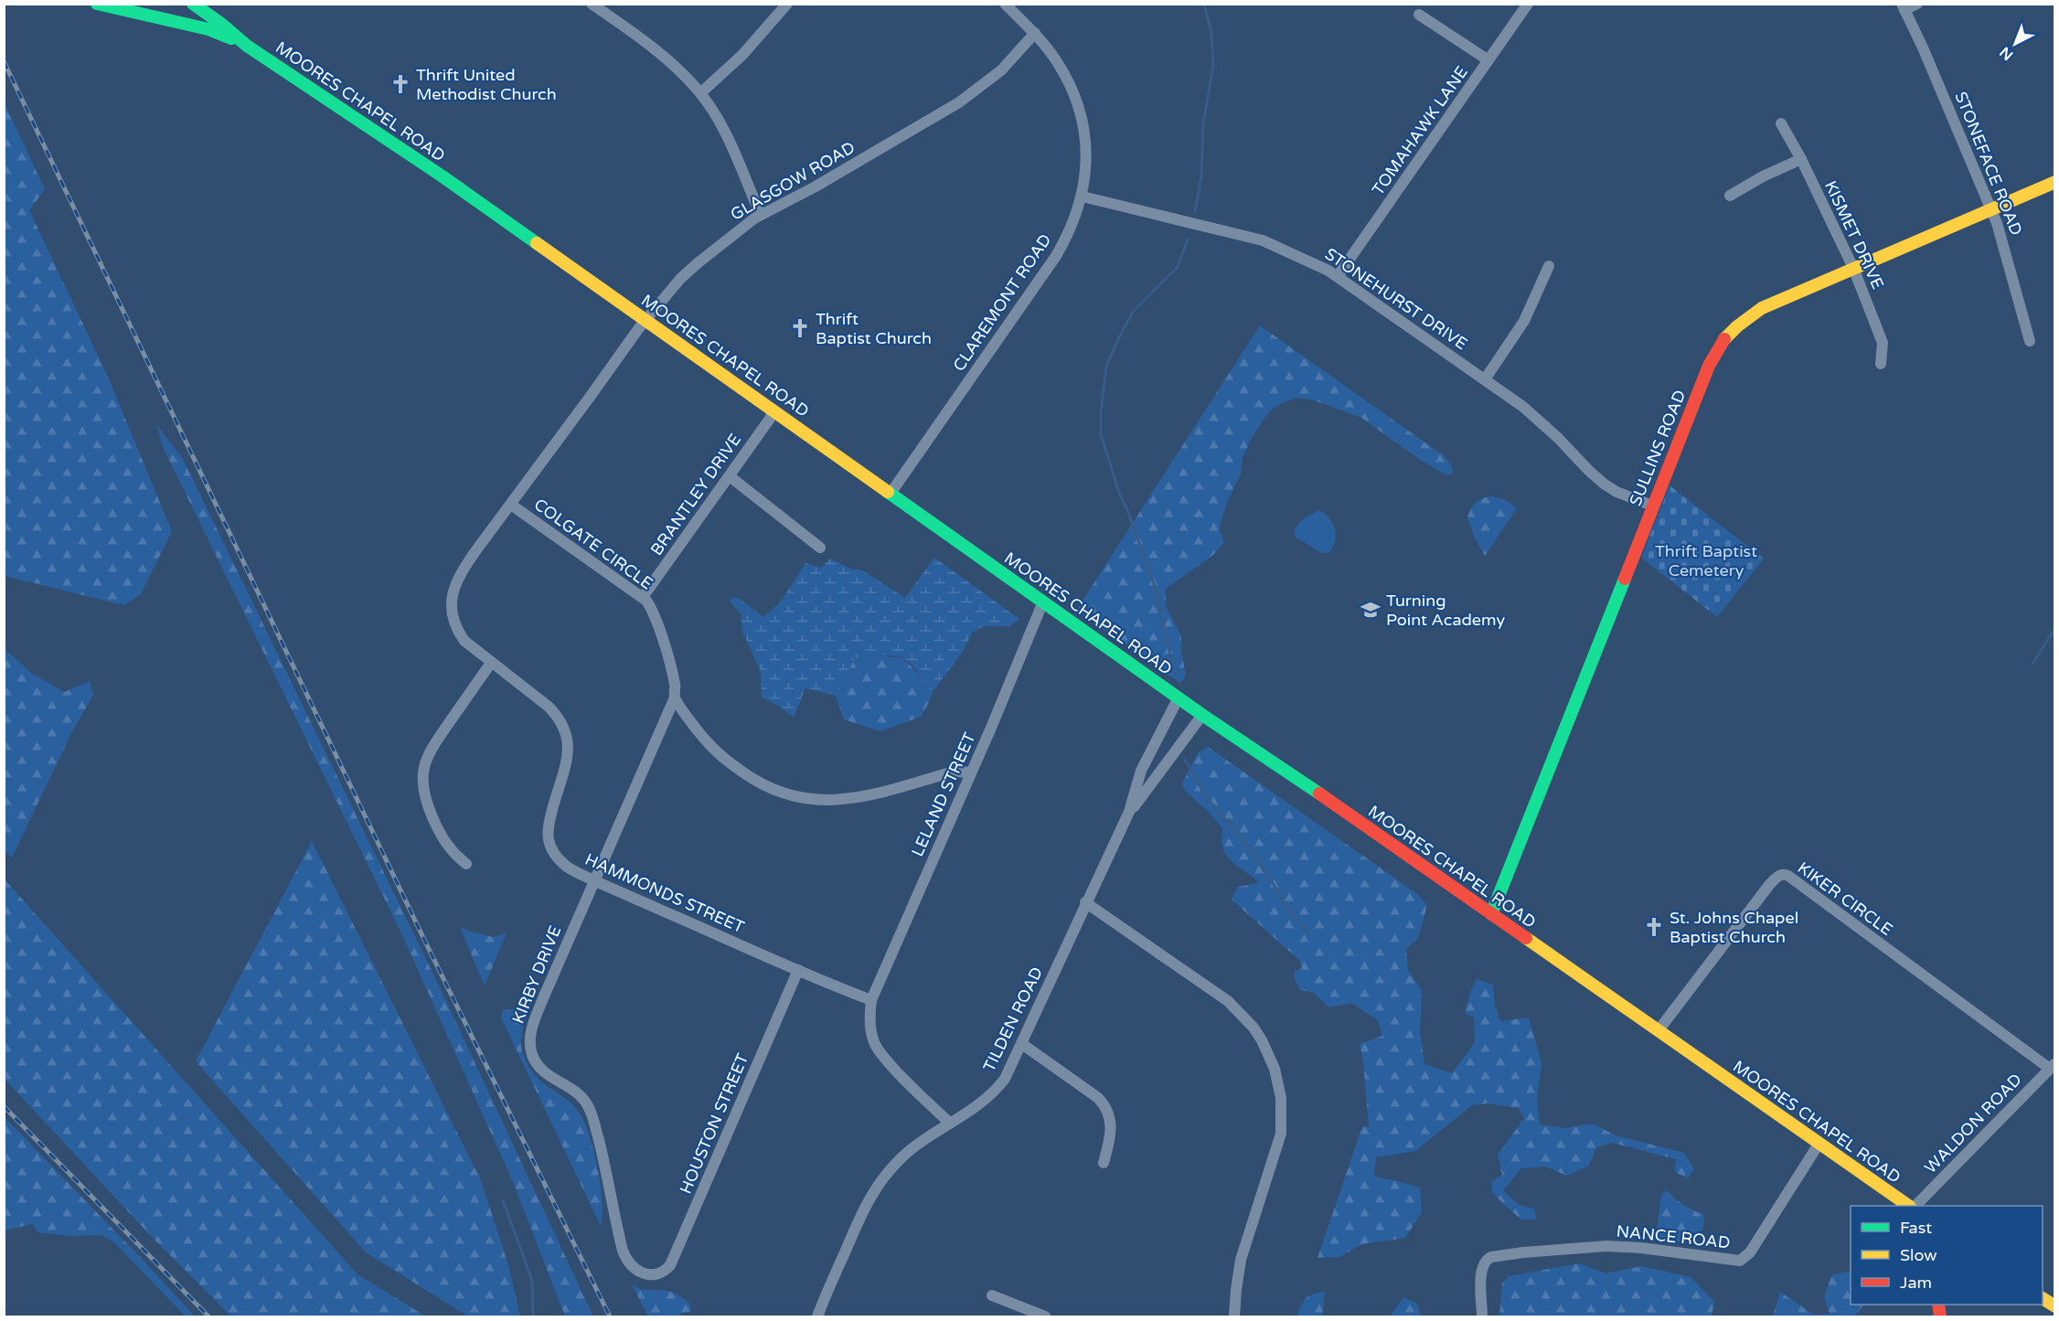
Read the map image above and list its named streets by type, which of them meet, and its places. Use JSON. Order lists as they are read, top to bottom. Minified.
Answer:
{"streets":{"main road":["MOORES CHAPEL ROAD","SULLINS ROAD"],"street":["TOMAHAWK LANE","STONEFACE ROAD","GLASGOW ROAD","KISMET DRIVE","STONEHURST DRIVE","CLAREMONT ROAD","BRANTLEY DRIVE","COLGATE CIRCLE","LELAND STREET","HAMMONDS STREET","KIKER CIRCLE","KIRBY DRIVE","TILDEN ROAD","HOUSTON STREET","WALDON ROAD","NANCE ROAD"]},"crossings":[["MOORES CHAPEL ROAD","GLASGOW ROAD"],["MOORES CHAPEL ROAD","CLAREMONT ROAD"],["MOORES CHAPEL ROAD","SULLINS ROAD"],["MOORES CHAPEL ROAD","BRANTLEY DRIVE"],["MOORES CHAPEL ROAD","LELAND STREET"],["MOORES CHAPEL ROAD","KIKER CIRCLE"],["MOORES CHAPEL ROAD","TILDEN ROAD"],["MOORES CHAPEL ROAD","NANCE ROAD"],["TOMAHAWK LANE","STONEHURST DRIVE"],["STONEFACE ROAD","SULLINS ROAD"],["GLASGOW ROAD","CLAREMONT ROAD"],["GLASGOW ROAD","COLGATE CIRCLE"],["GLASGOW ROAD","HAMMONDS STREET"],["KISMET DRIVE","SULLINS ROAD"],["STONEHURST DRIVE","CLAREMONT ROAD"],["STONEHURST DRIVE","SULLINS ROAD"],["BRANTLEY DRIVE","COLGATE CIRCLE"],["COLGATE CIRCLE","LELAND STREET"],["COLGATE CIRCLE","KIRBY DRIVE"],["LELAND STREET","HAMMONDS STREET"],["HAMMONDS STREET","KIRBY DRIVE"],["HAMMONDS STREET","HOUSTON STREET"],["KIKER CIRCLE","WALDON ROAD"],["KIRBY DRIVE","HOUSTON STREET"]],"parks":["Thrift Baptist Cemetery"],"places":{"church":["Thrift United Methodist Church","Thrift Baptist Church","St. Johns Chapel Baptist Church"],"school or university":["Turning Point Academy"]},"legend":["Fast","Slow","Jam"],"north":"bottom left"}
